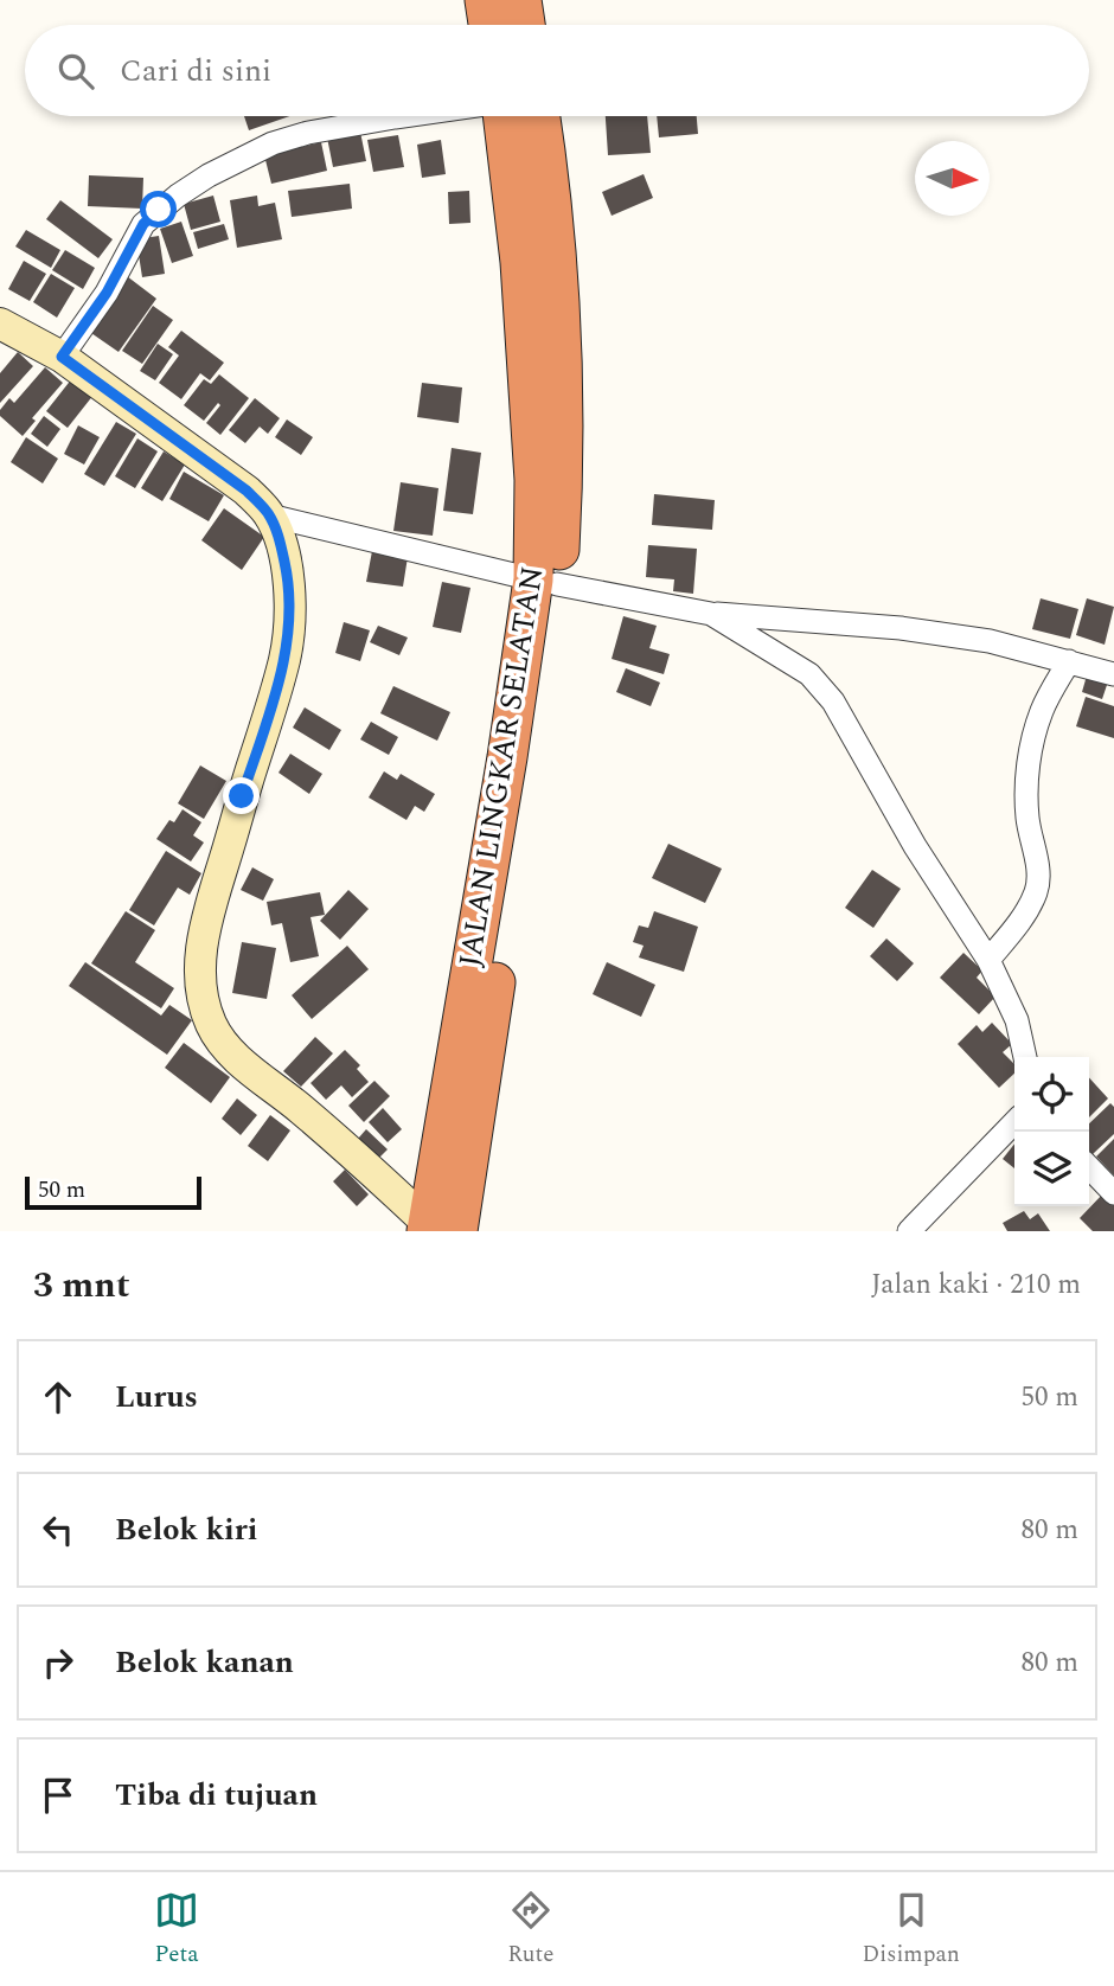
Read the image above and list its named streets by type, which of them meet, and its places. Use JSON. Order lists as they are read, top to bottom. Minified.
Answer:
{"streets":{"highway":["JALAN LINGKAR SELATAN"]},"scale_bar":"50 m","north":"right","page":{"search":"Cari di sini","scale":"50 m","heading":["3 mnt","Jalan kaki · 210 m"],"list":[["Lurus","50 m"],["Belok kiri","80 m"],["Belok kanan","80 m"],"Tiba di tujuan"],"nav":["Peta","Rute","Disimpan"]}}
